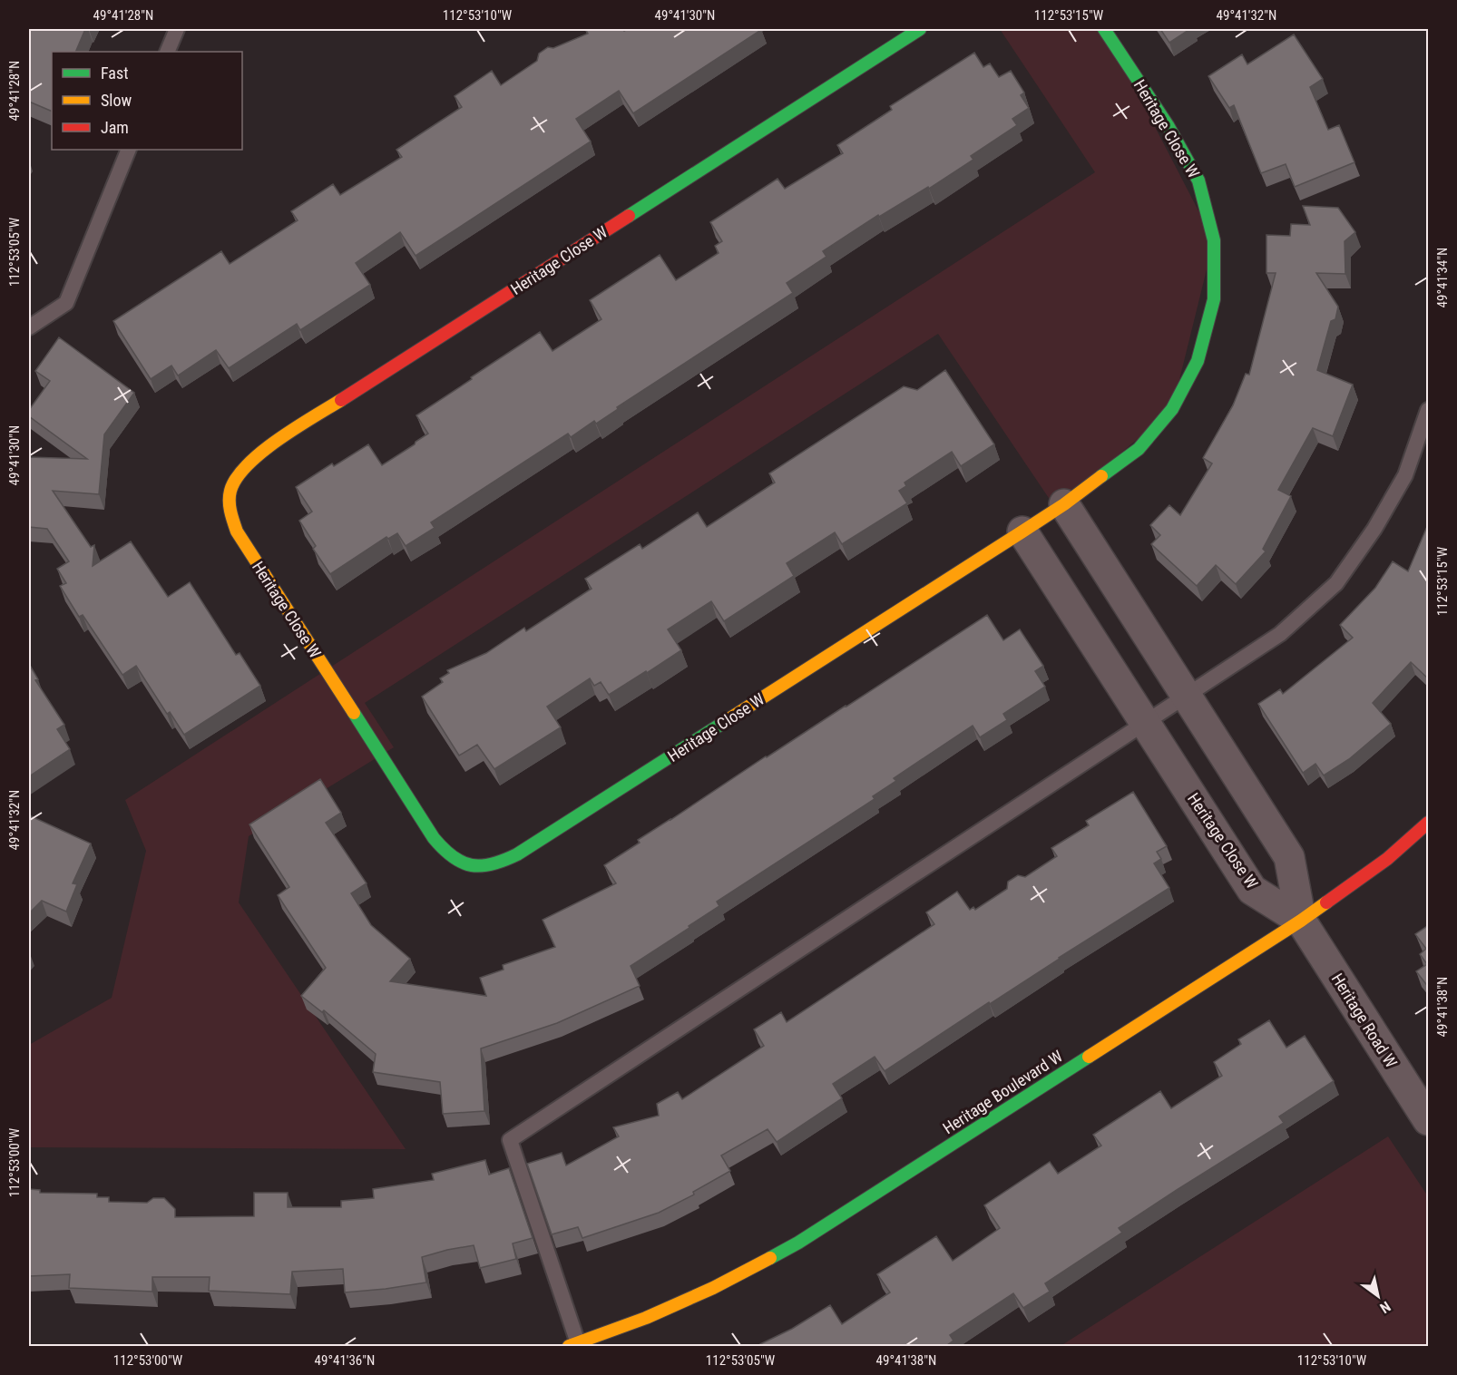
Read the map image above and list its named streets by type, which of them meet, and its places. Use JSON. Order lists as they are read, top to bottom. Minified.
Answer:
{"streets":{"street":["Heritage Close W","Heritage Road W","Heritage Boulevard W"]},"crossings":[["Heritage Close W","Heritage Road W"],["Heritage Close W","Heritage Boulevard W"],["Heritage Road W","Heritage Boulevard W"]],"legend":["Fast","Slow","Jam"],"north":"bottom right","coordinates":["49°41'28\"N","112°53'10\"W","49°41'30\"N","112°53'15\"W","49°41'32\"N","112°53'05\"W","49°41'34\"N","49°41'38\"N","112°53'00\"W","49°41'36\"N"]}
